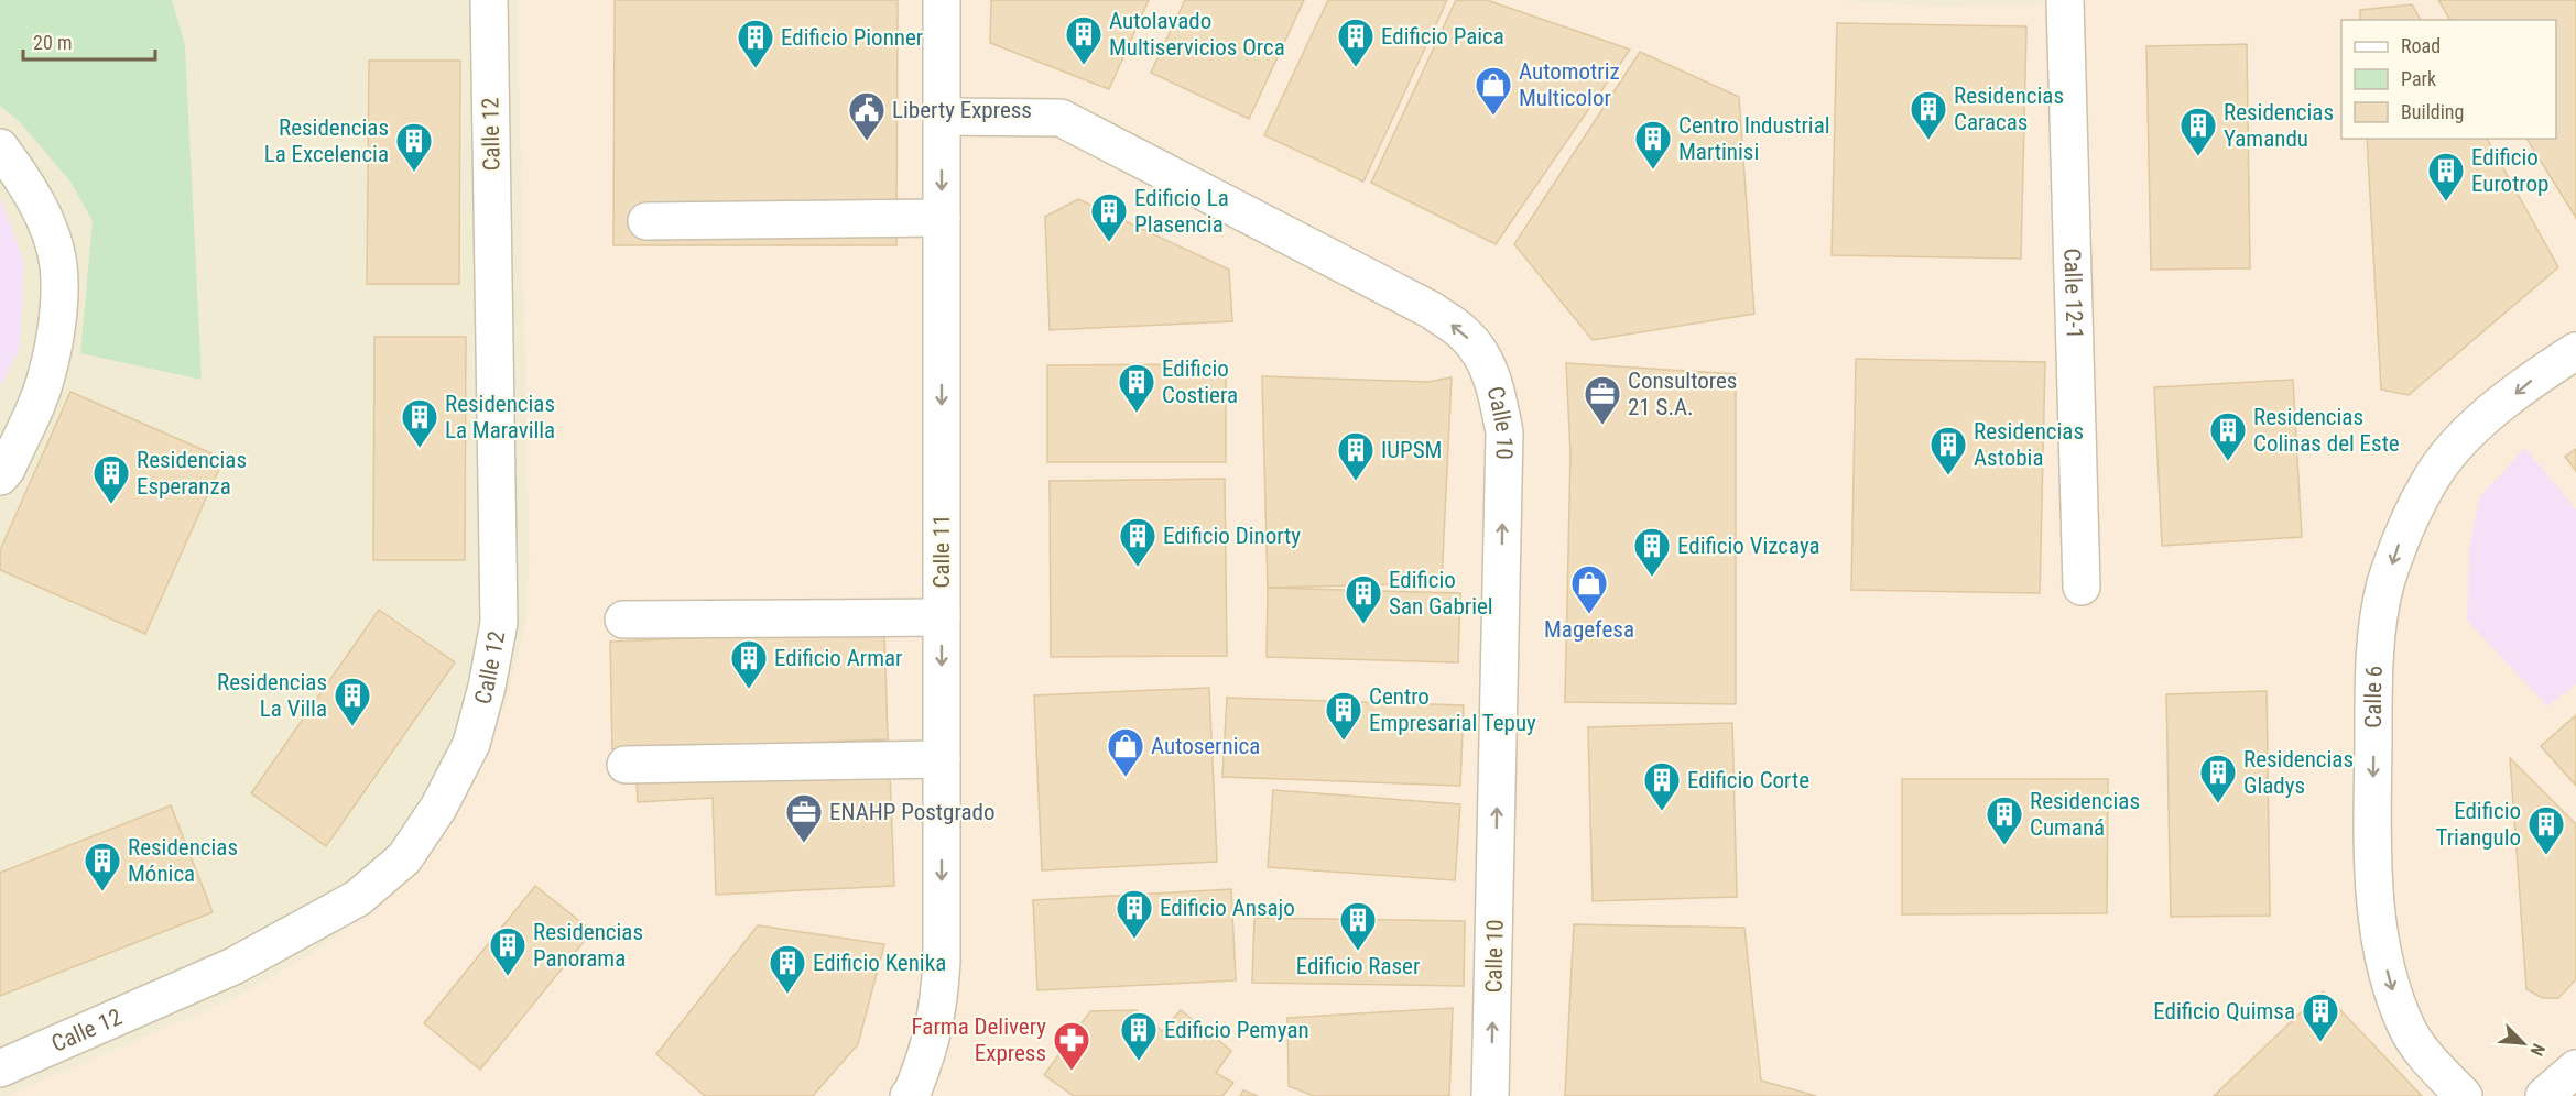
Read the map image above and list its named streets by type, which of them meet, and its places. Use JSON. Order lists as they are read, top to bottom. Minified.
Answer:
{"streets":{"street":["Calle 12","Calle 12-1","Calle 10","Calle 11","Calle 6"]},"crossings":[["Calle 10","Calle 11"]],"one_way":["Calle 10","Calle 11","Calle 6"],"places":{"building":["Autolavado Multiservicios Orca","Edificio Paica","Edificio Pionner","Residencias Caracas","Residencias Yamandu","Centro Industrial Martinisi","Residencias La Excelencia","Edificio Eurotrop","Edificio La Plasencia","Edificio Costiera","Residencias La Maravilla","Residencias Colinas del Este","Residencias Astobia","IUPSM","Residencias Esperanza","Edificio Dinorty","Edificio Vizcaya","Edificio San Gabriel","Edificio Armar","Residencias La Villa","Centro Empresarial Tepuy","Residencias Gladys","Edificio Corte","Residencias Cumaná","Edificio Triangulo","Residencias Mónica","Edificio Ansajo","Edificio Raser","Residencias Panorama","Edificio Kenika","Edificio Quimsa","Edificio Pemyan"],"shop":["Automotriz Multicolor","Magefesa","Autosernica"],"public building":["Liberty Express"],"office":["Consultores 21 S.A.","ENAHP Postgrado"],"pharmacy":["Farma Delivery Express"]},"legend":["Road","Park","Building"],"scale_bar":"20 m","north":"bottom right"}
